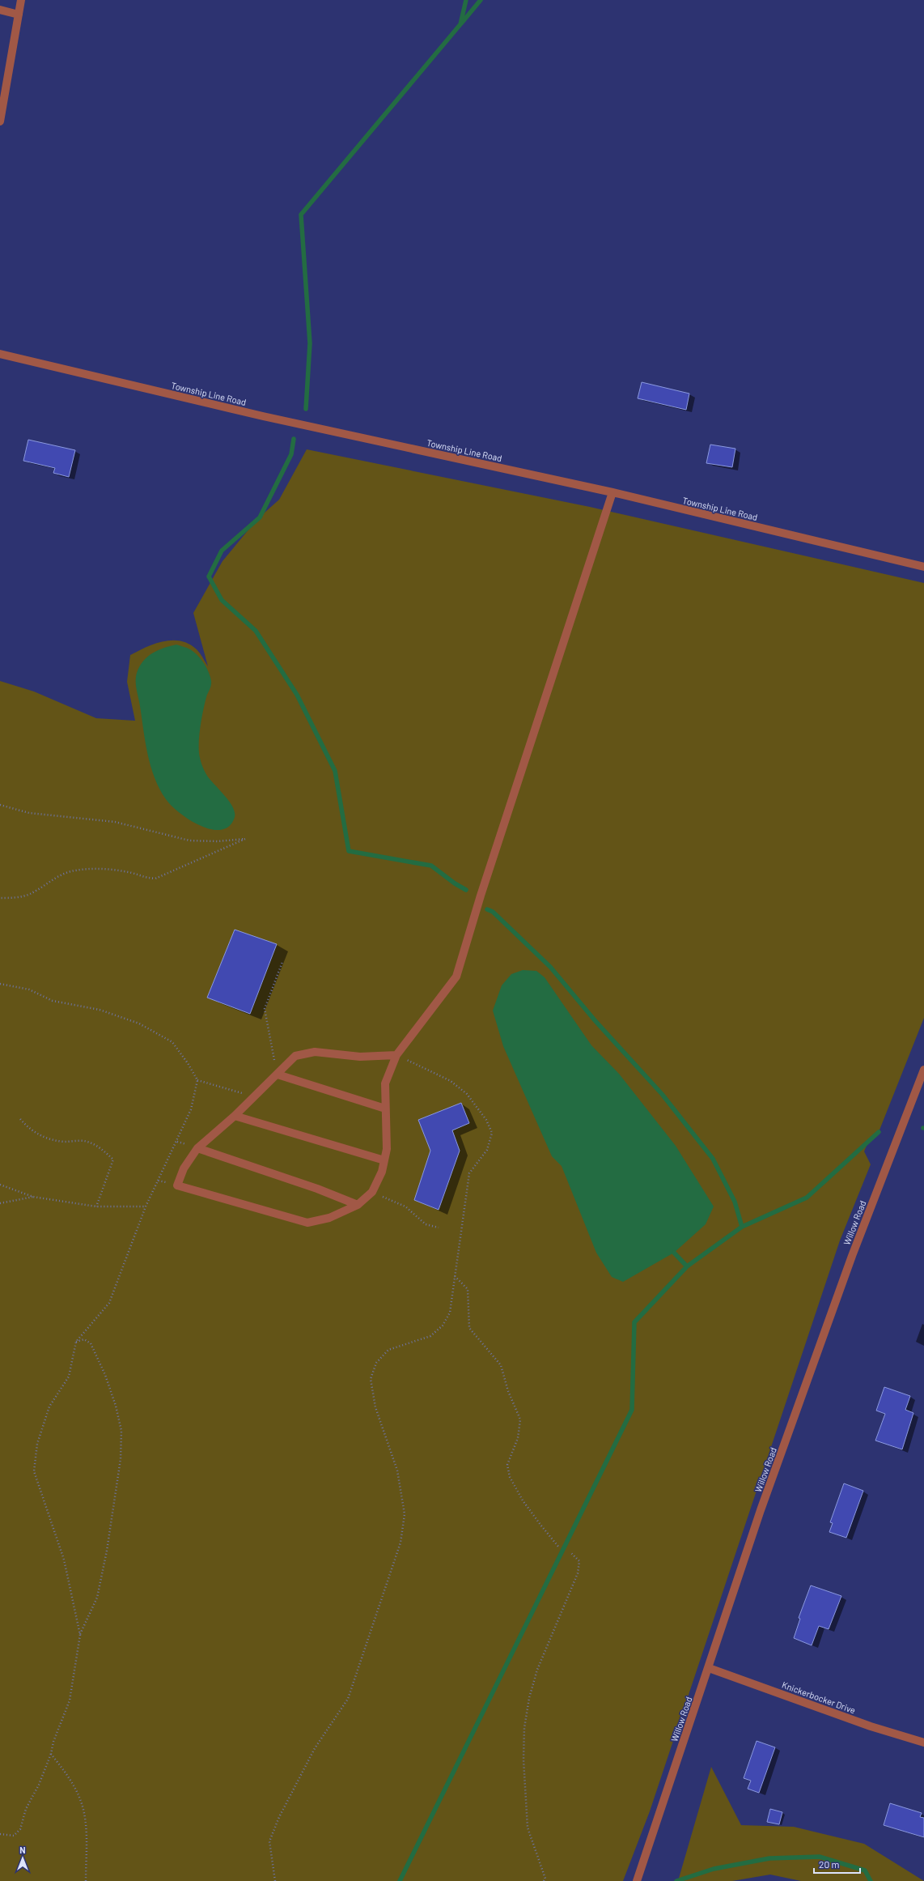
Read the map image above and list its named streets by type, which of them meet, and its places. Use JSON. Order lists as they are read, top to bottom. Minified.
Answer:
{"streets":{"street":["Township Line Road","Willow Road","Knickerbocker Drive"]},"crossings":[["Willow Road","Knickerbocker Drive"]],"scale_bar":"20 m","north":"top"}
